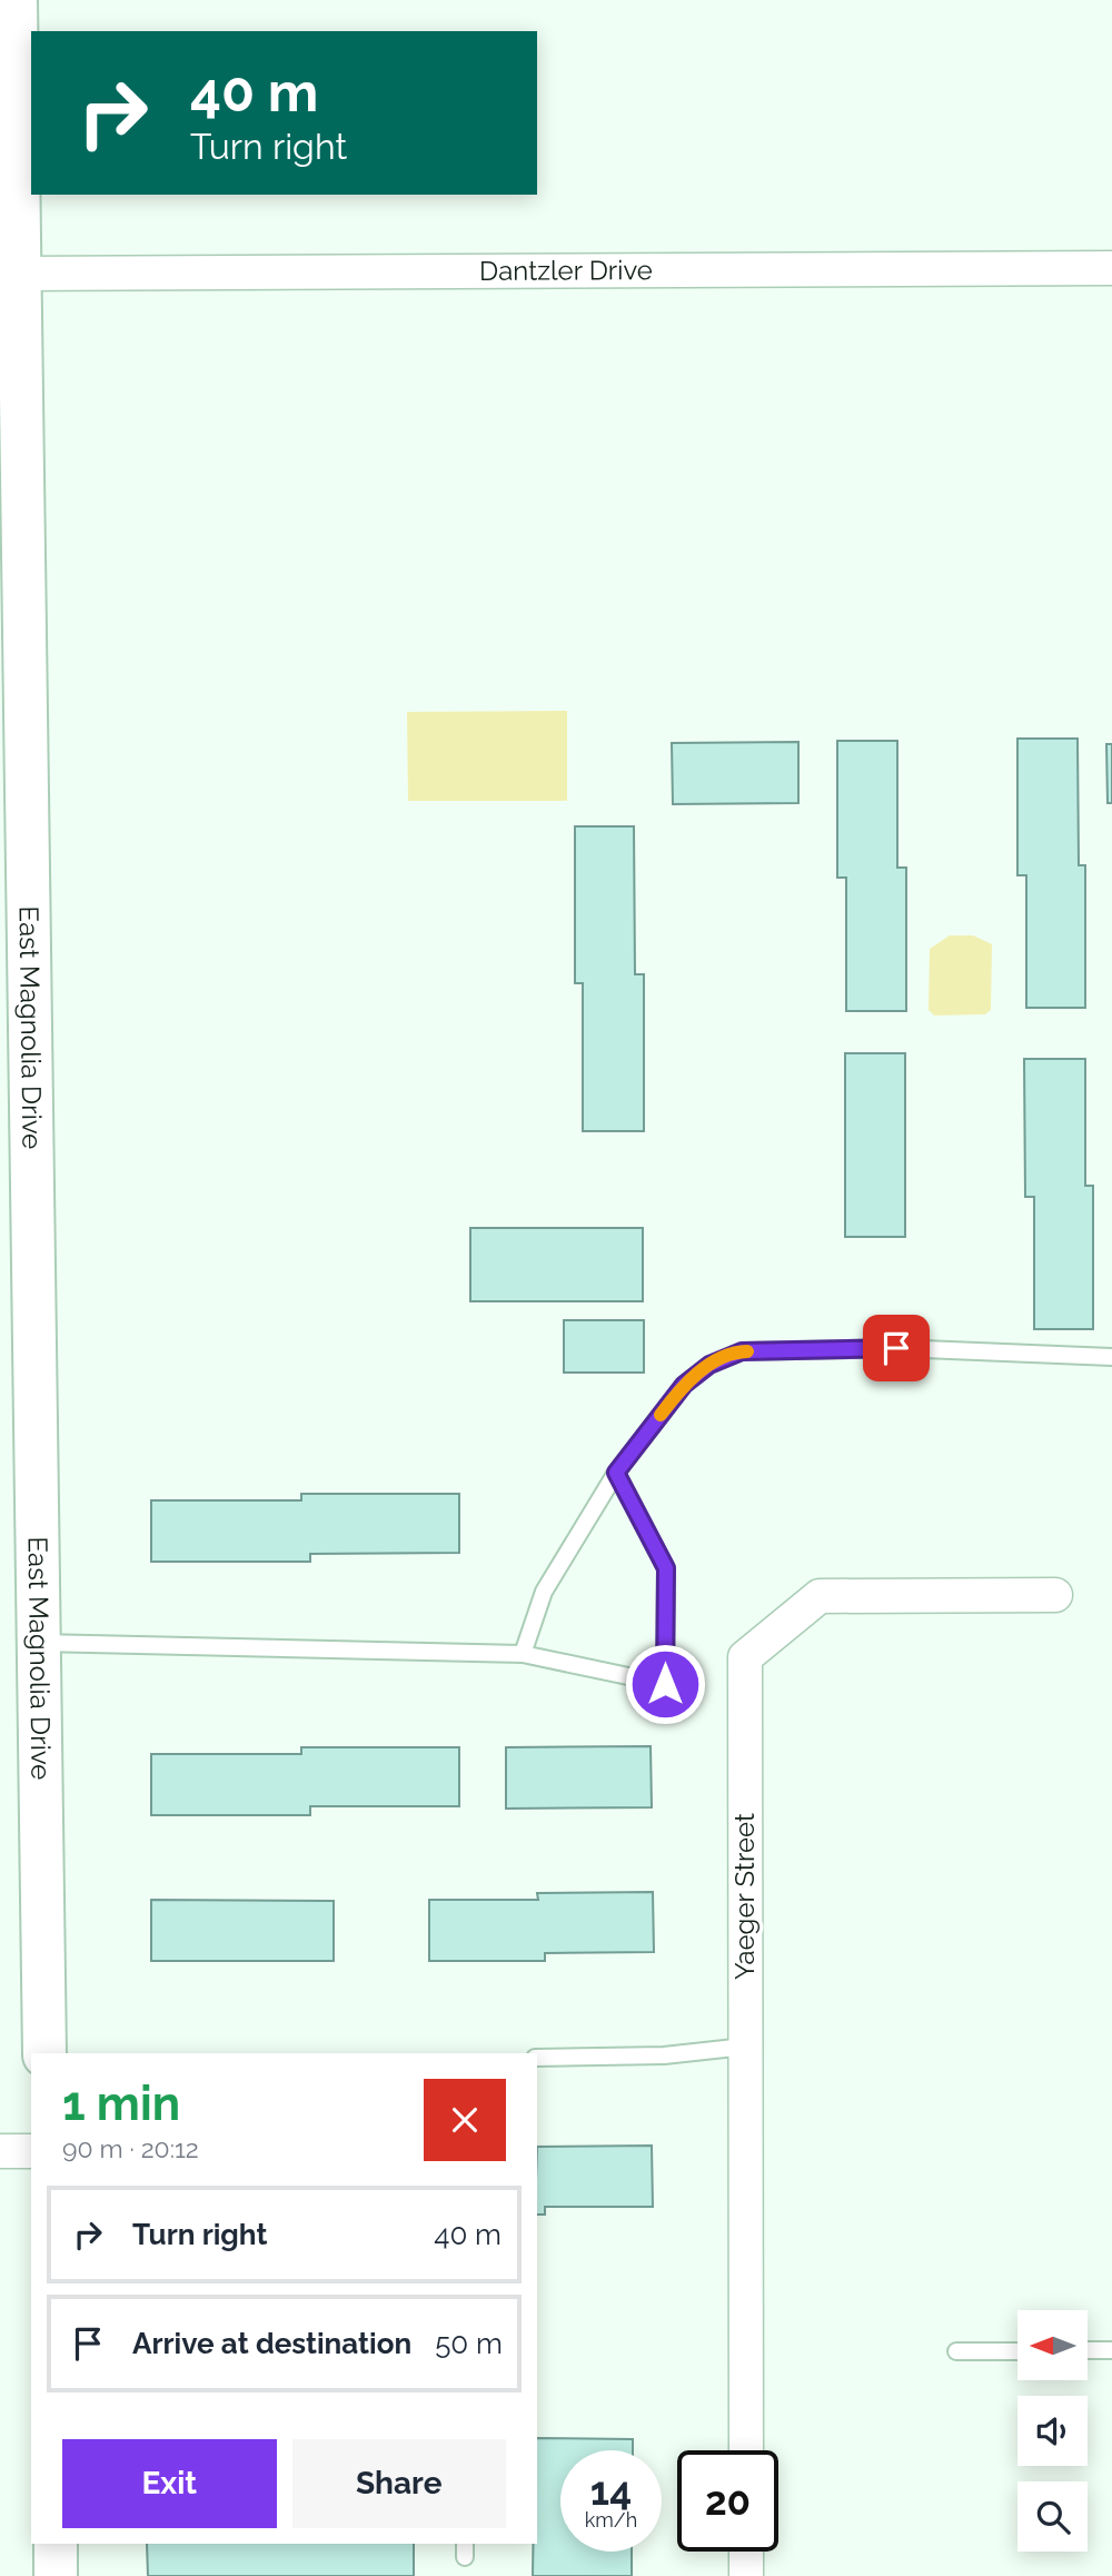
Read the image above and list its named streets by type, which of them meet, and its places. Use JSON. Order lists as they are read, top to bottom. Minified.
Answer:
{"streets":{"main road":["East Magnolia Drive"],"street":["Dantzler Drive","Yaeger Street"]},"crossings":[["Dantzler Drive","East Magnolia Drive"]],"north":"left","page":{"turn":["40 m","Turn right"],"heading":["1 min","90 m · 20:12"],"list":[{"name":"Turn right","value":"40 m"},{"name":"Arrive at destination","value":"50 m"}],"buttons":["Exit","Share"],"speed":"14 km/h","limit":"20"}}
